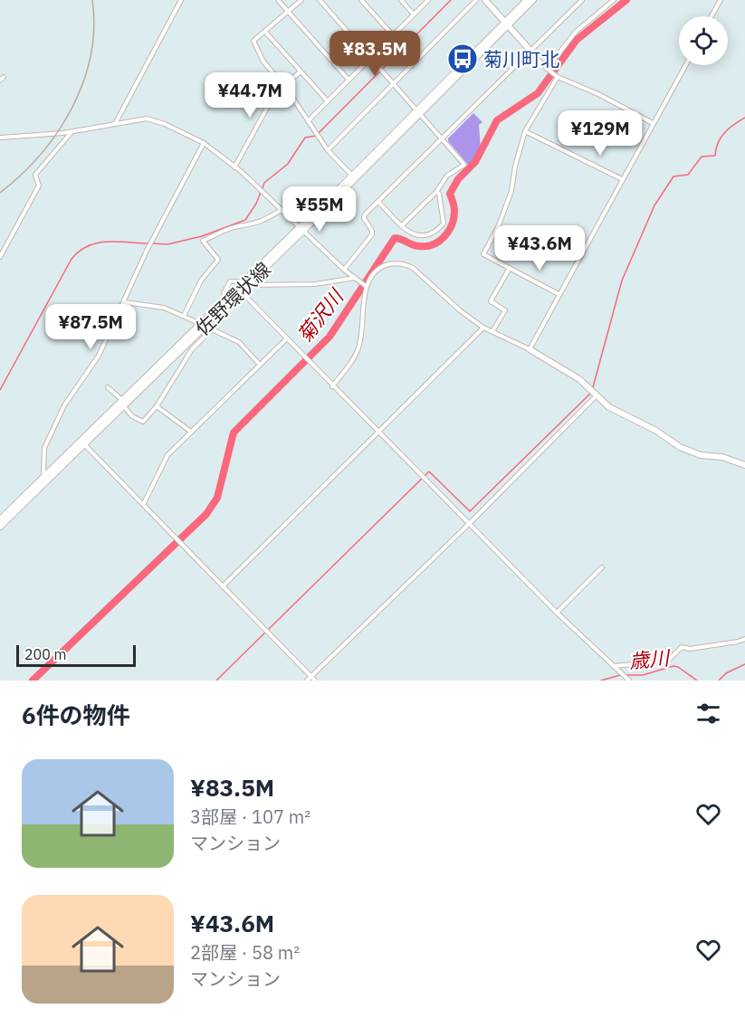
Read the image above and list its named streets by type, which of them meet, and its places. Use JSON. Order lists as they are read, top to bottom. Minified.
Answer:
{"streets":{"main road":["佐野環状線"]},"water":["菊沢川","歳川"],"places":{"bus stop":["菊川町北"]},"scale_bar":"200 m","page":{"price":["¥83.5M","¥44.7M","¥129M","¥55M","¥43.6M","¥87.5M"],"scale":"200 m","heading":"6件の物件","list":[{"name":"¥83.5M","note":"3部屋 · 107 m² · マンション"},{"name":"¥43.6M","note":"2部屋 · 58 m² · マンション"}]}}
